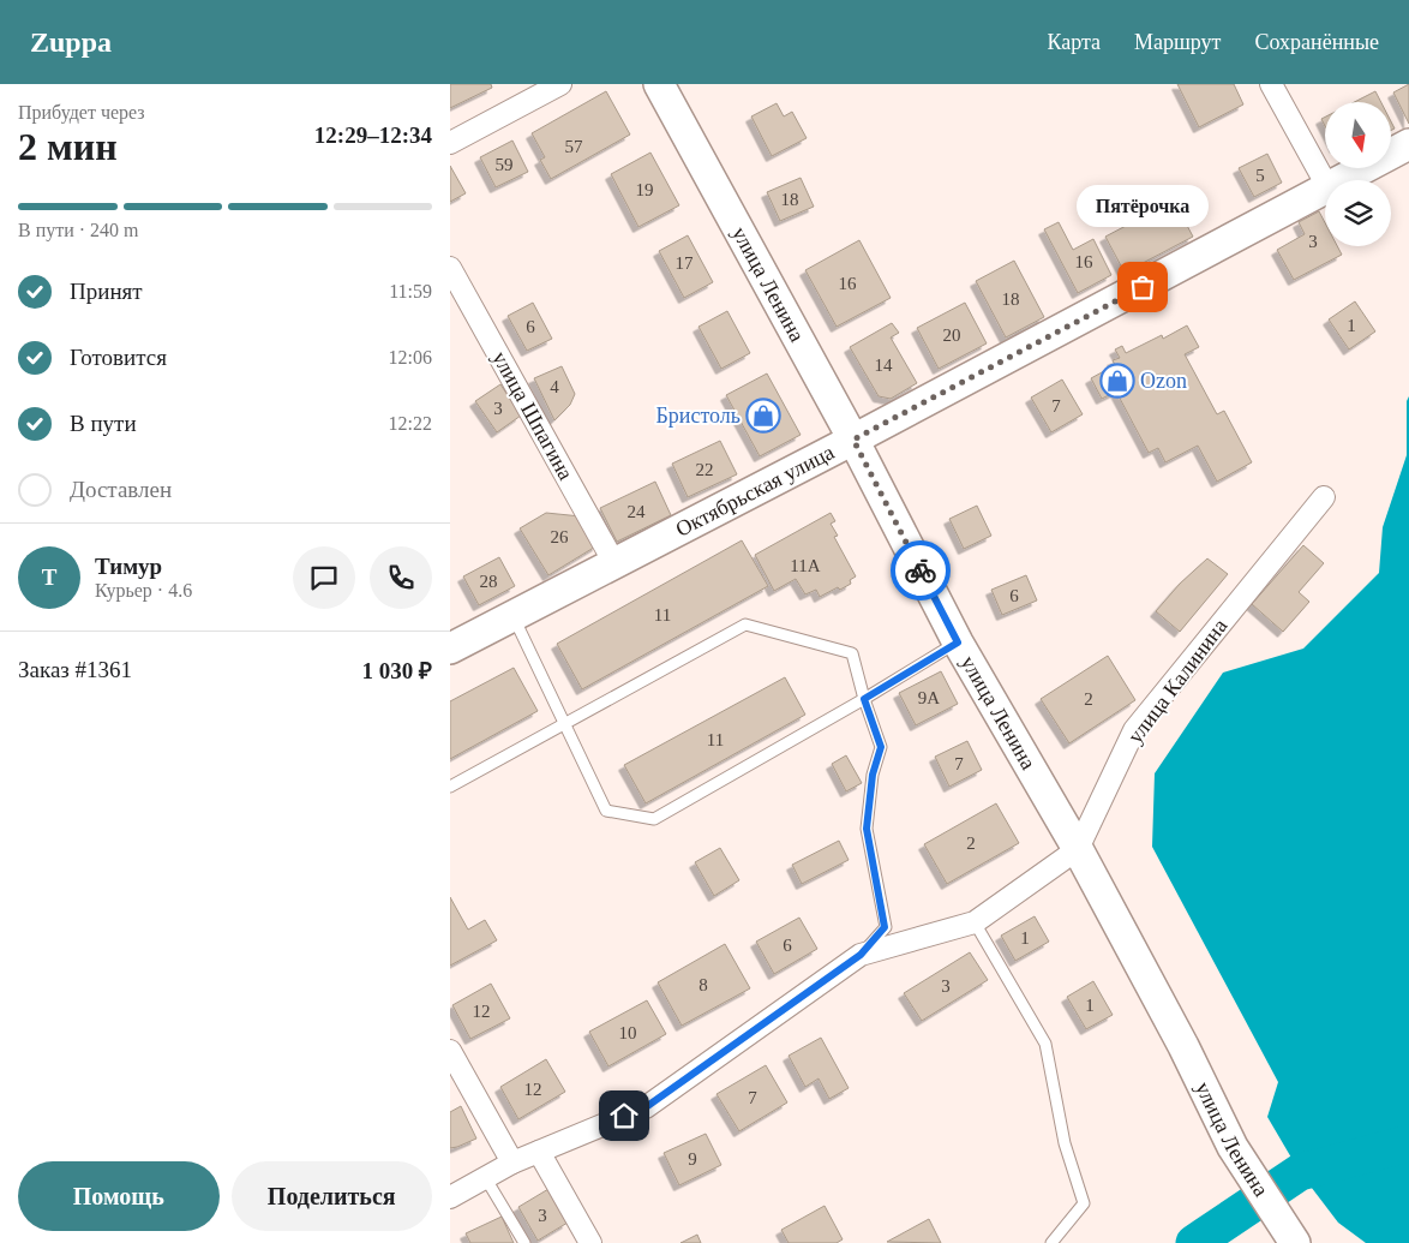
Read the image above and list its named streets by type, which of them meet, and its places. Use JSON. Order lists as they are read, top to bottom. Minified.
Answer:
{"streets":{"street":["улица Ленина","улица Шпагина","Октябрьская улица","улица Калинина"]},"crossings":[["улица Ленина","Октябрьская улица"],["улица Ленина","улица Калинина"],["улица Шпагина","Октябрьская улица"]],"places":{"other":["Пятёрочка"],"shop":["Ozon","Бристоль"]},"house_numbers":["57","59","5","19","18","3","16","17","16","18","1","6","20","14","4","7","3","22","24","26","11А","28","6","11","9А","2","11","7","2","1","6","8","3","1","12","10","12","7","9","3"],"north":"bottom","page":{"header":"Zuppa","nav":["Карта","Маршрут","Сохранённые"],"heading":["2 мин","Прибудет через","12:29–12:34"],"panel":["Тимур","Курьер · 4.6","Заказ #1361","1 030 ₽"],"bubble":"Пятёрочка","bar":"В пути · 240 m","list":[["Принят","11:59"],["Готовится","12:06"],["В пути","12:22"],"Доставлен"],"round":"Т","buttons":["Помощь","Поделиться"]}}
